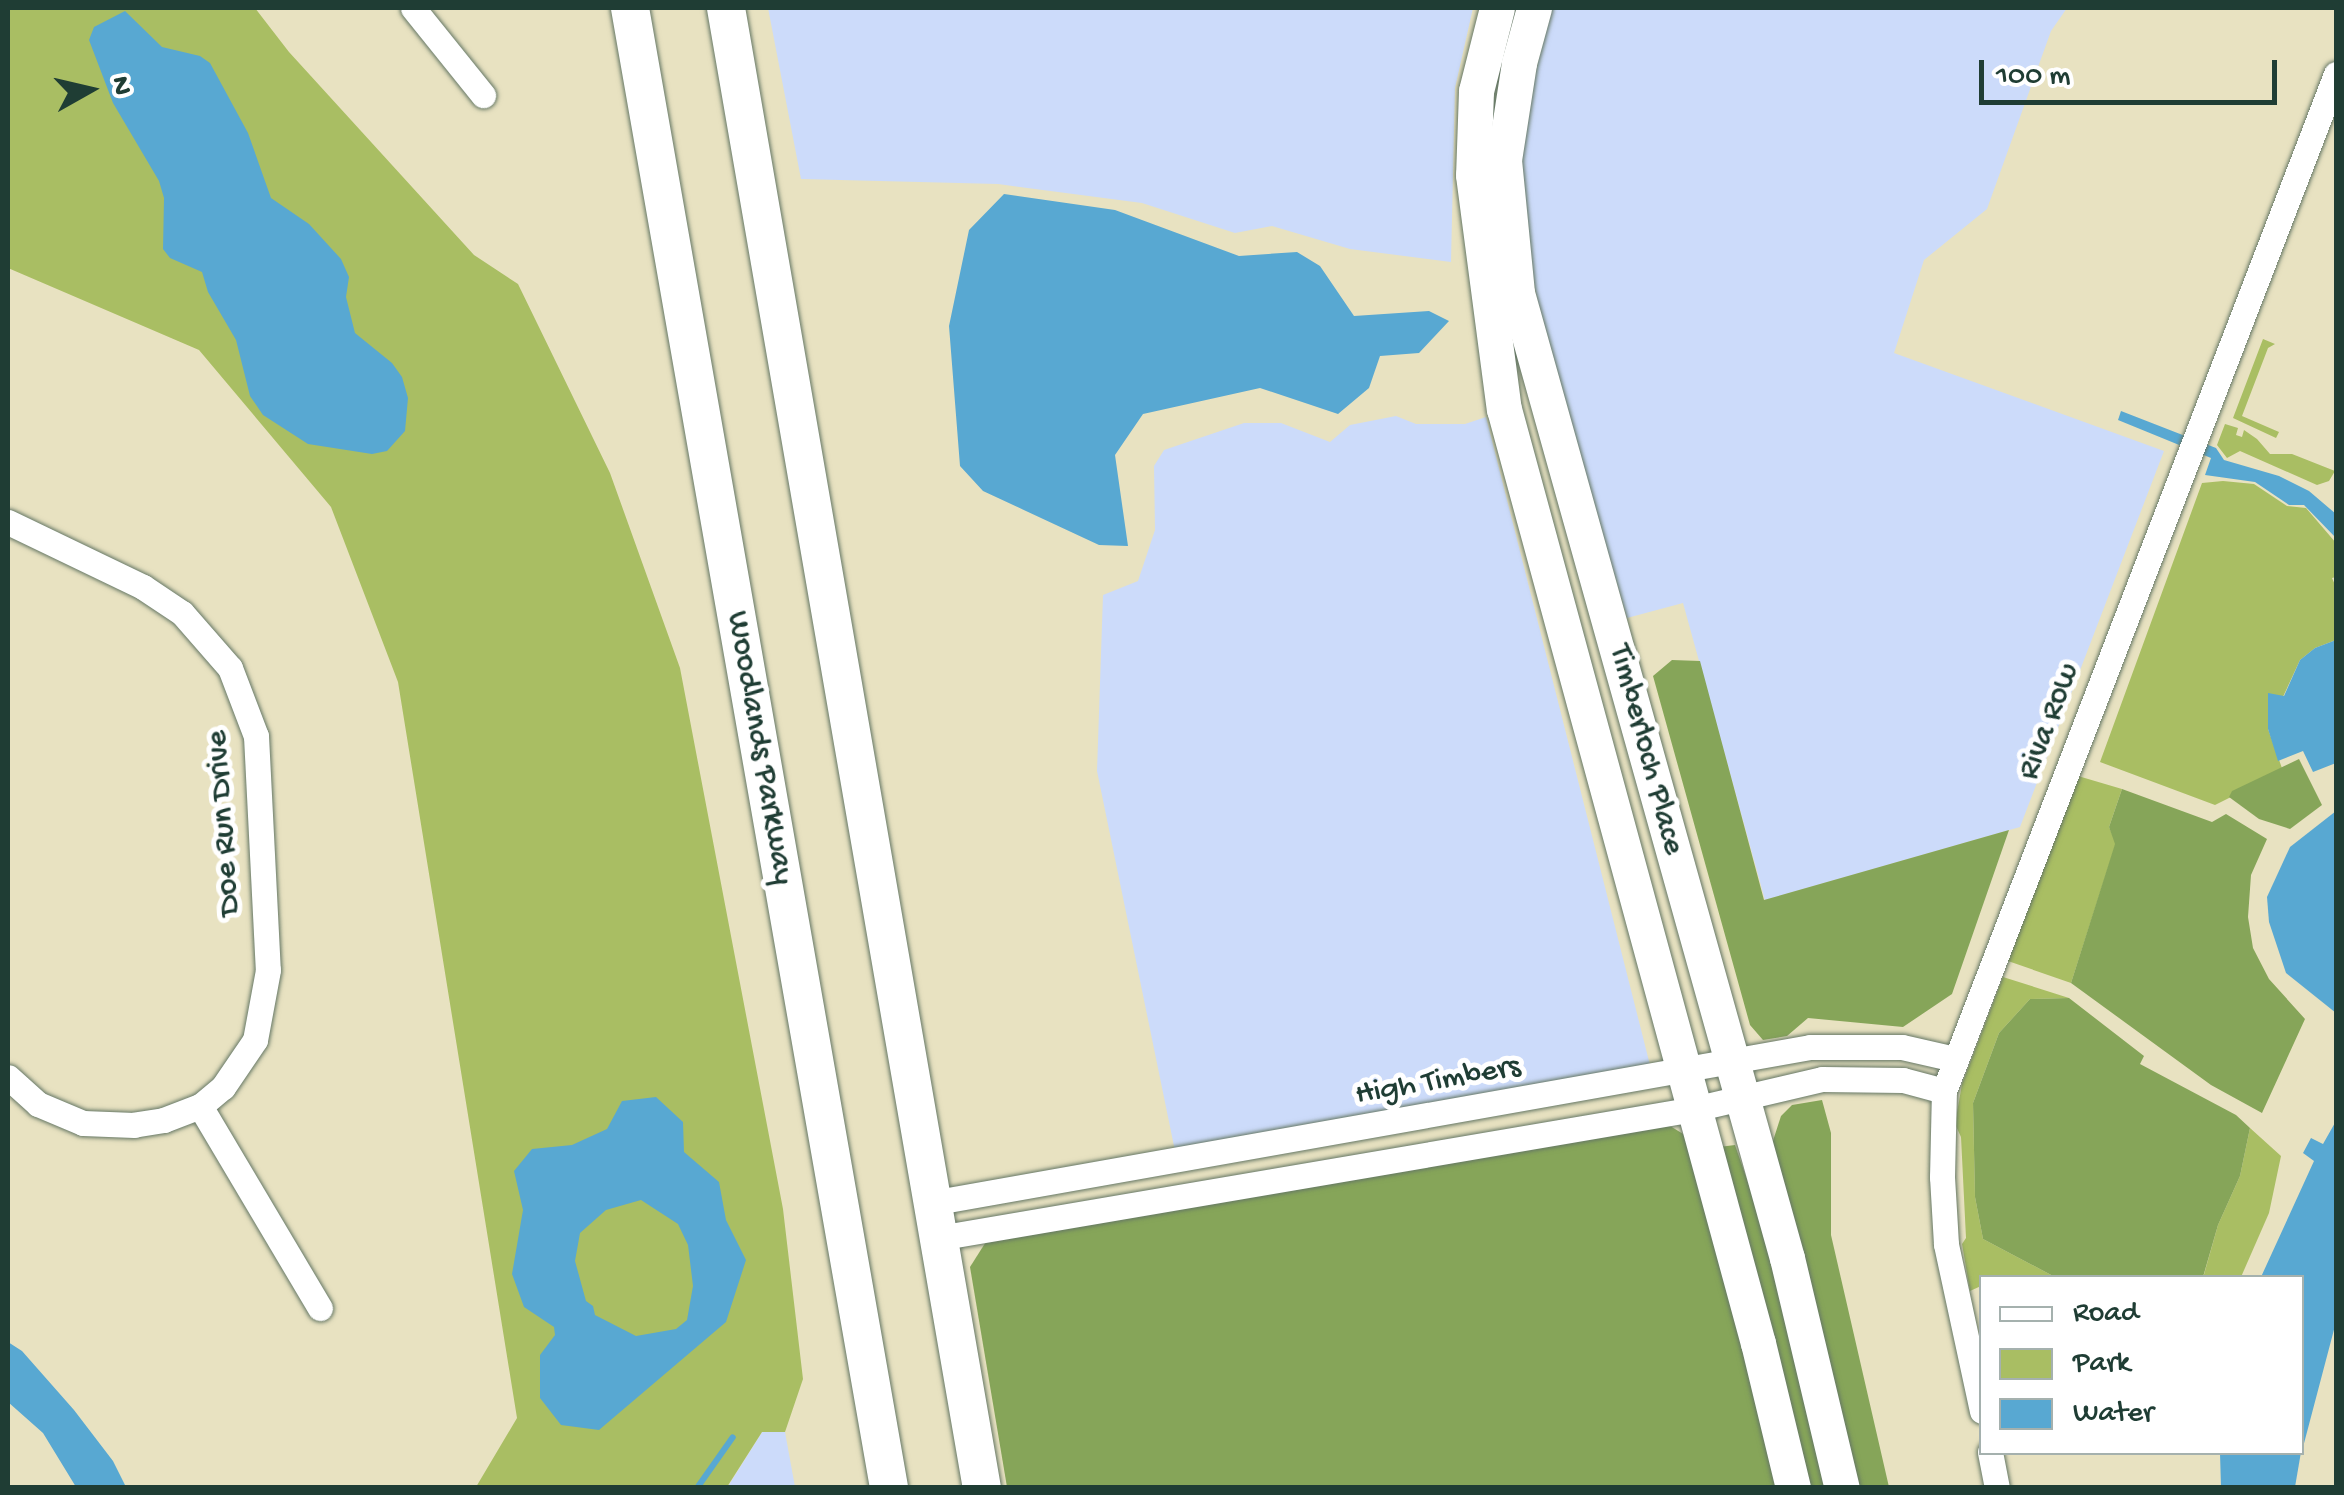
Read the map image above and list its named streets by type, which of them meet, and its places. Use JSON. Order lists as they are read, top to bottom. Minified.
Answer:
{"streets":{"main road":["Woodlands Parkway"],"street":["Riva Row","Timberloch Place","Doe Run Drive","High Timbers"]},"crossings":[["Riva Row","High Timbers"],["Timberloch Place","High Timbers"]],"legend":["Road","Park","Water"],"scale_bar":"100 m","north":"right"}
